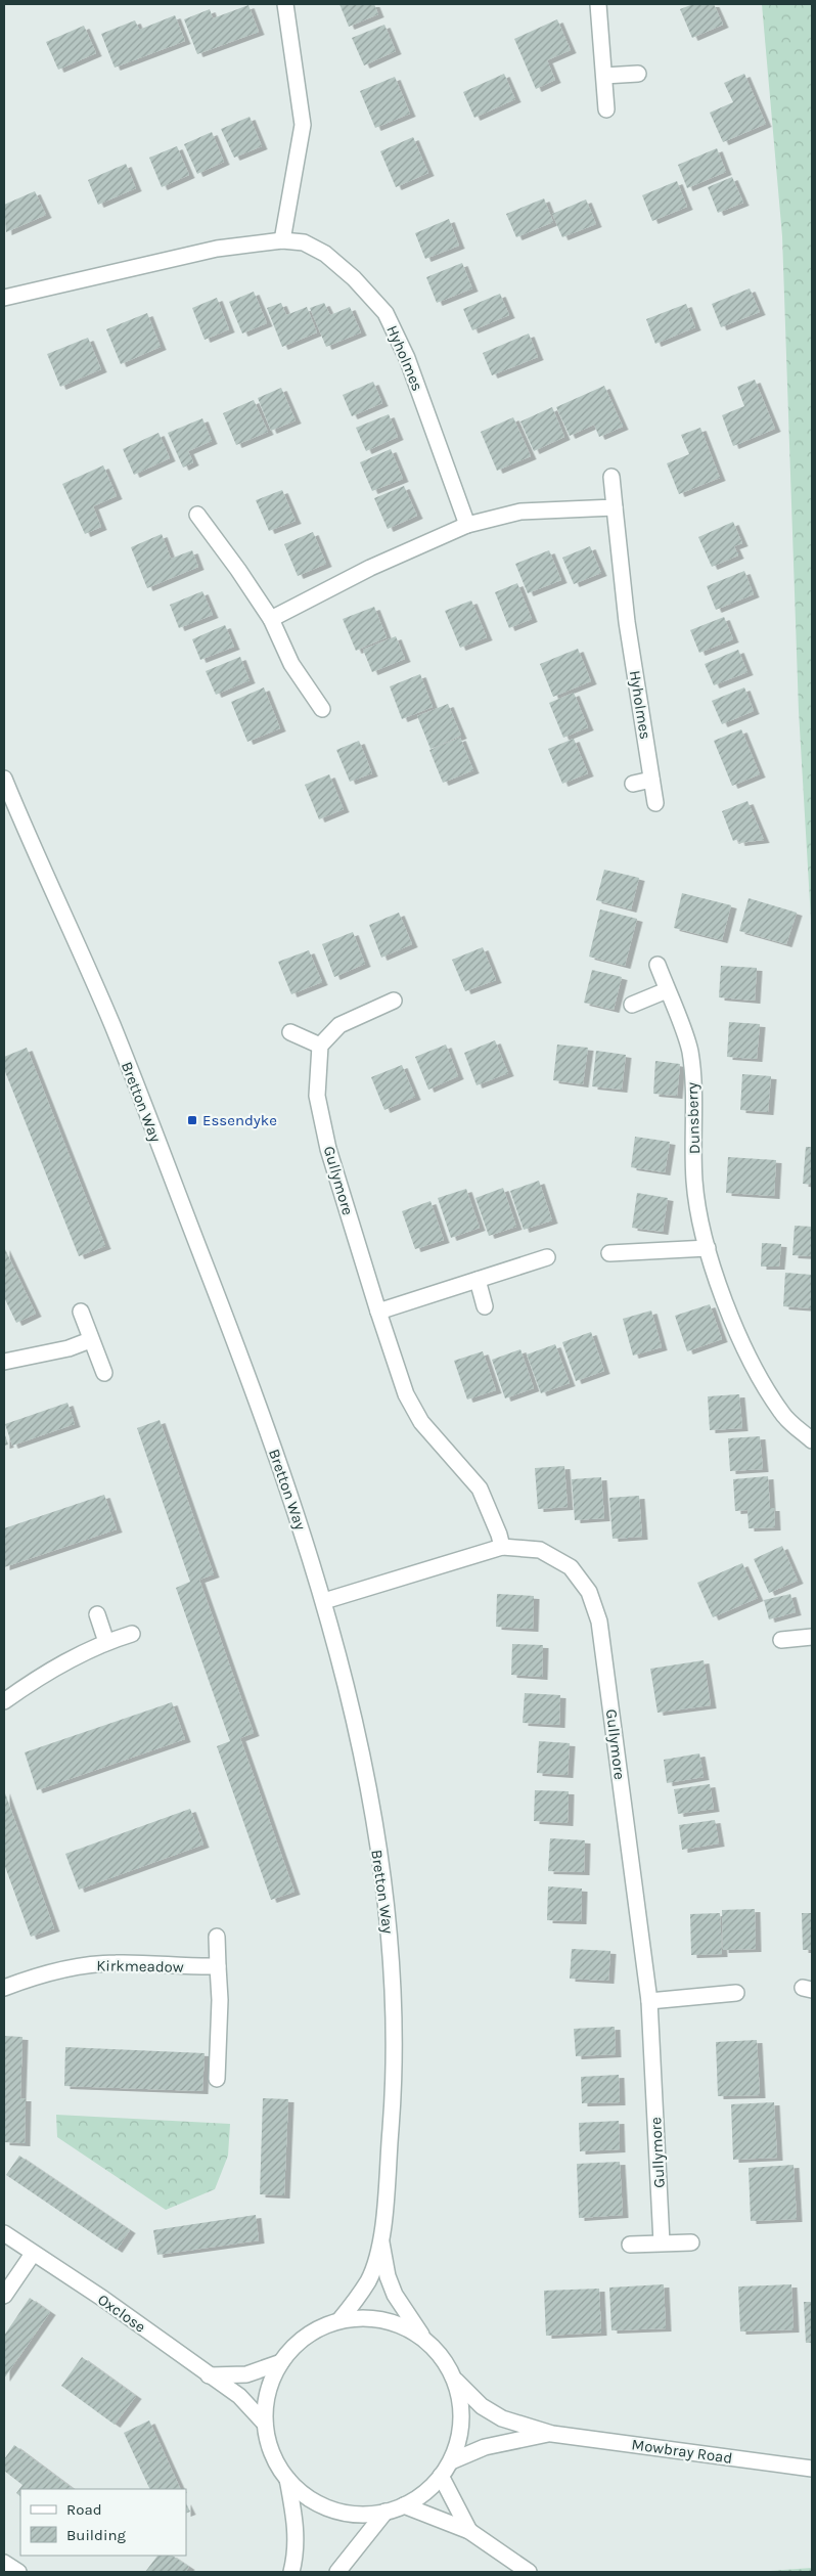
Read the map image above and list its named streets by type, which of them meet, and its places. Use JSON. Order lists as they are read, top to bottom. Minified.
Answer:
{"streets":{"street":["Hyholmes","Bretton Way","Dunsberry","Gullymore","Kirkmeadow","Oxclose","Mowbray Road"]},"crossings":[["Bretton Way","Gullymore"]],"places":{"transit":["Essendyke"]},"legend":["Road","Building"]}
